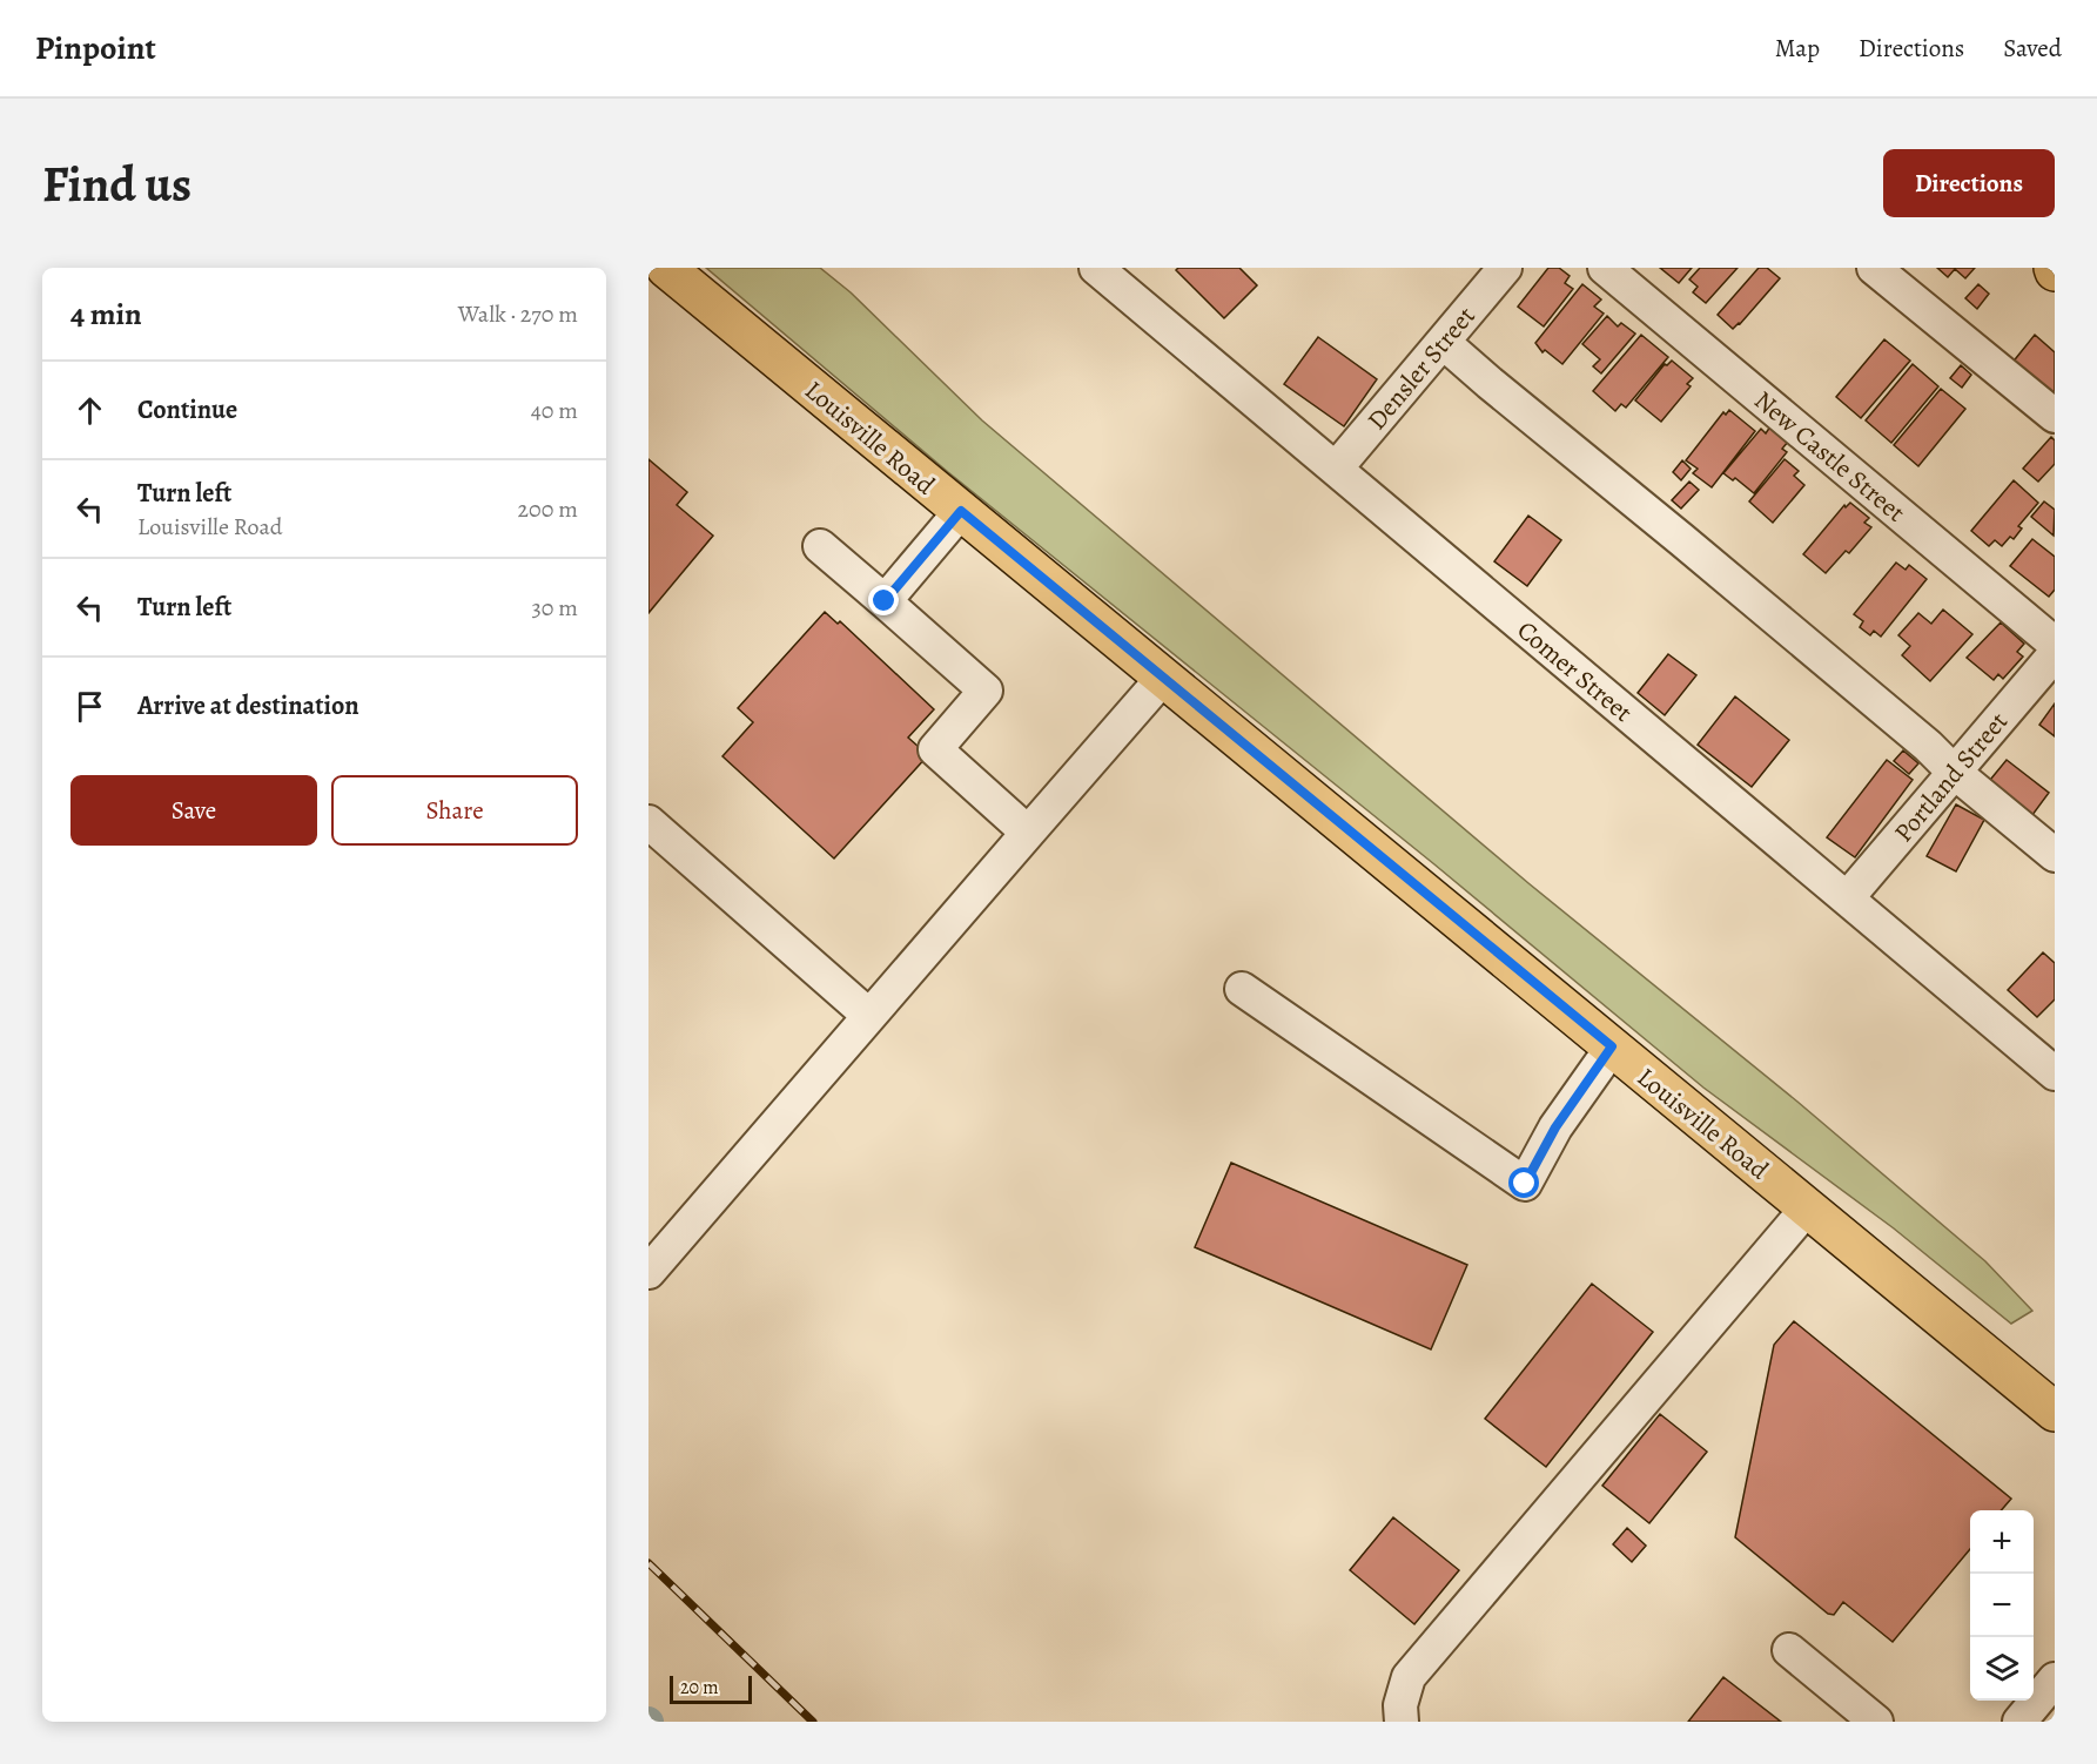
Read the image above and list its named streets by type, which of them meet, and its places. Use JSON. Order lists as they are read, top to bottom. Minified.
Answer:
{"streets":{"main road":["Louisville Road"],"street":["Densler Street","New Castle Street","Comer Street","Portland Street"]},"crossings":[["Densler Street","Comer Street"],["Comer Street","Portland Street"]],"scale_bar":"20 m","page":{"header":"Pinpoint","nav":["Map","Directions","Saved"],"buttons":["Directions",["Save","Share"]],"title":"Find us","heading":["4 min","Walk · 270 m"],"list":[["Continue","40 m"],["Turn left","Louisville Road","200 m"],["Turn left","30 m"],"Arrive at destination"],"map_buttons":["+","−"],"scale":"20 m"}}
